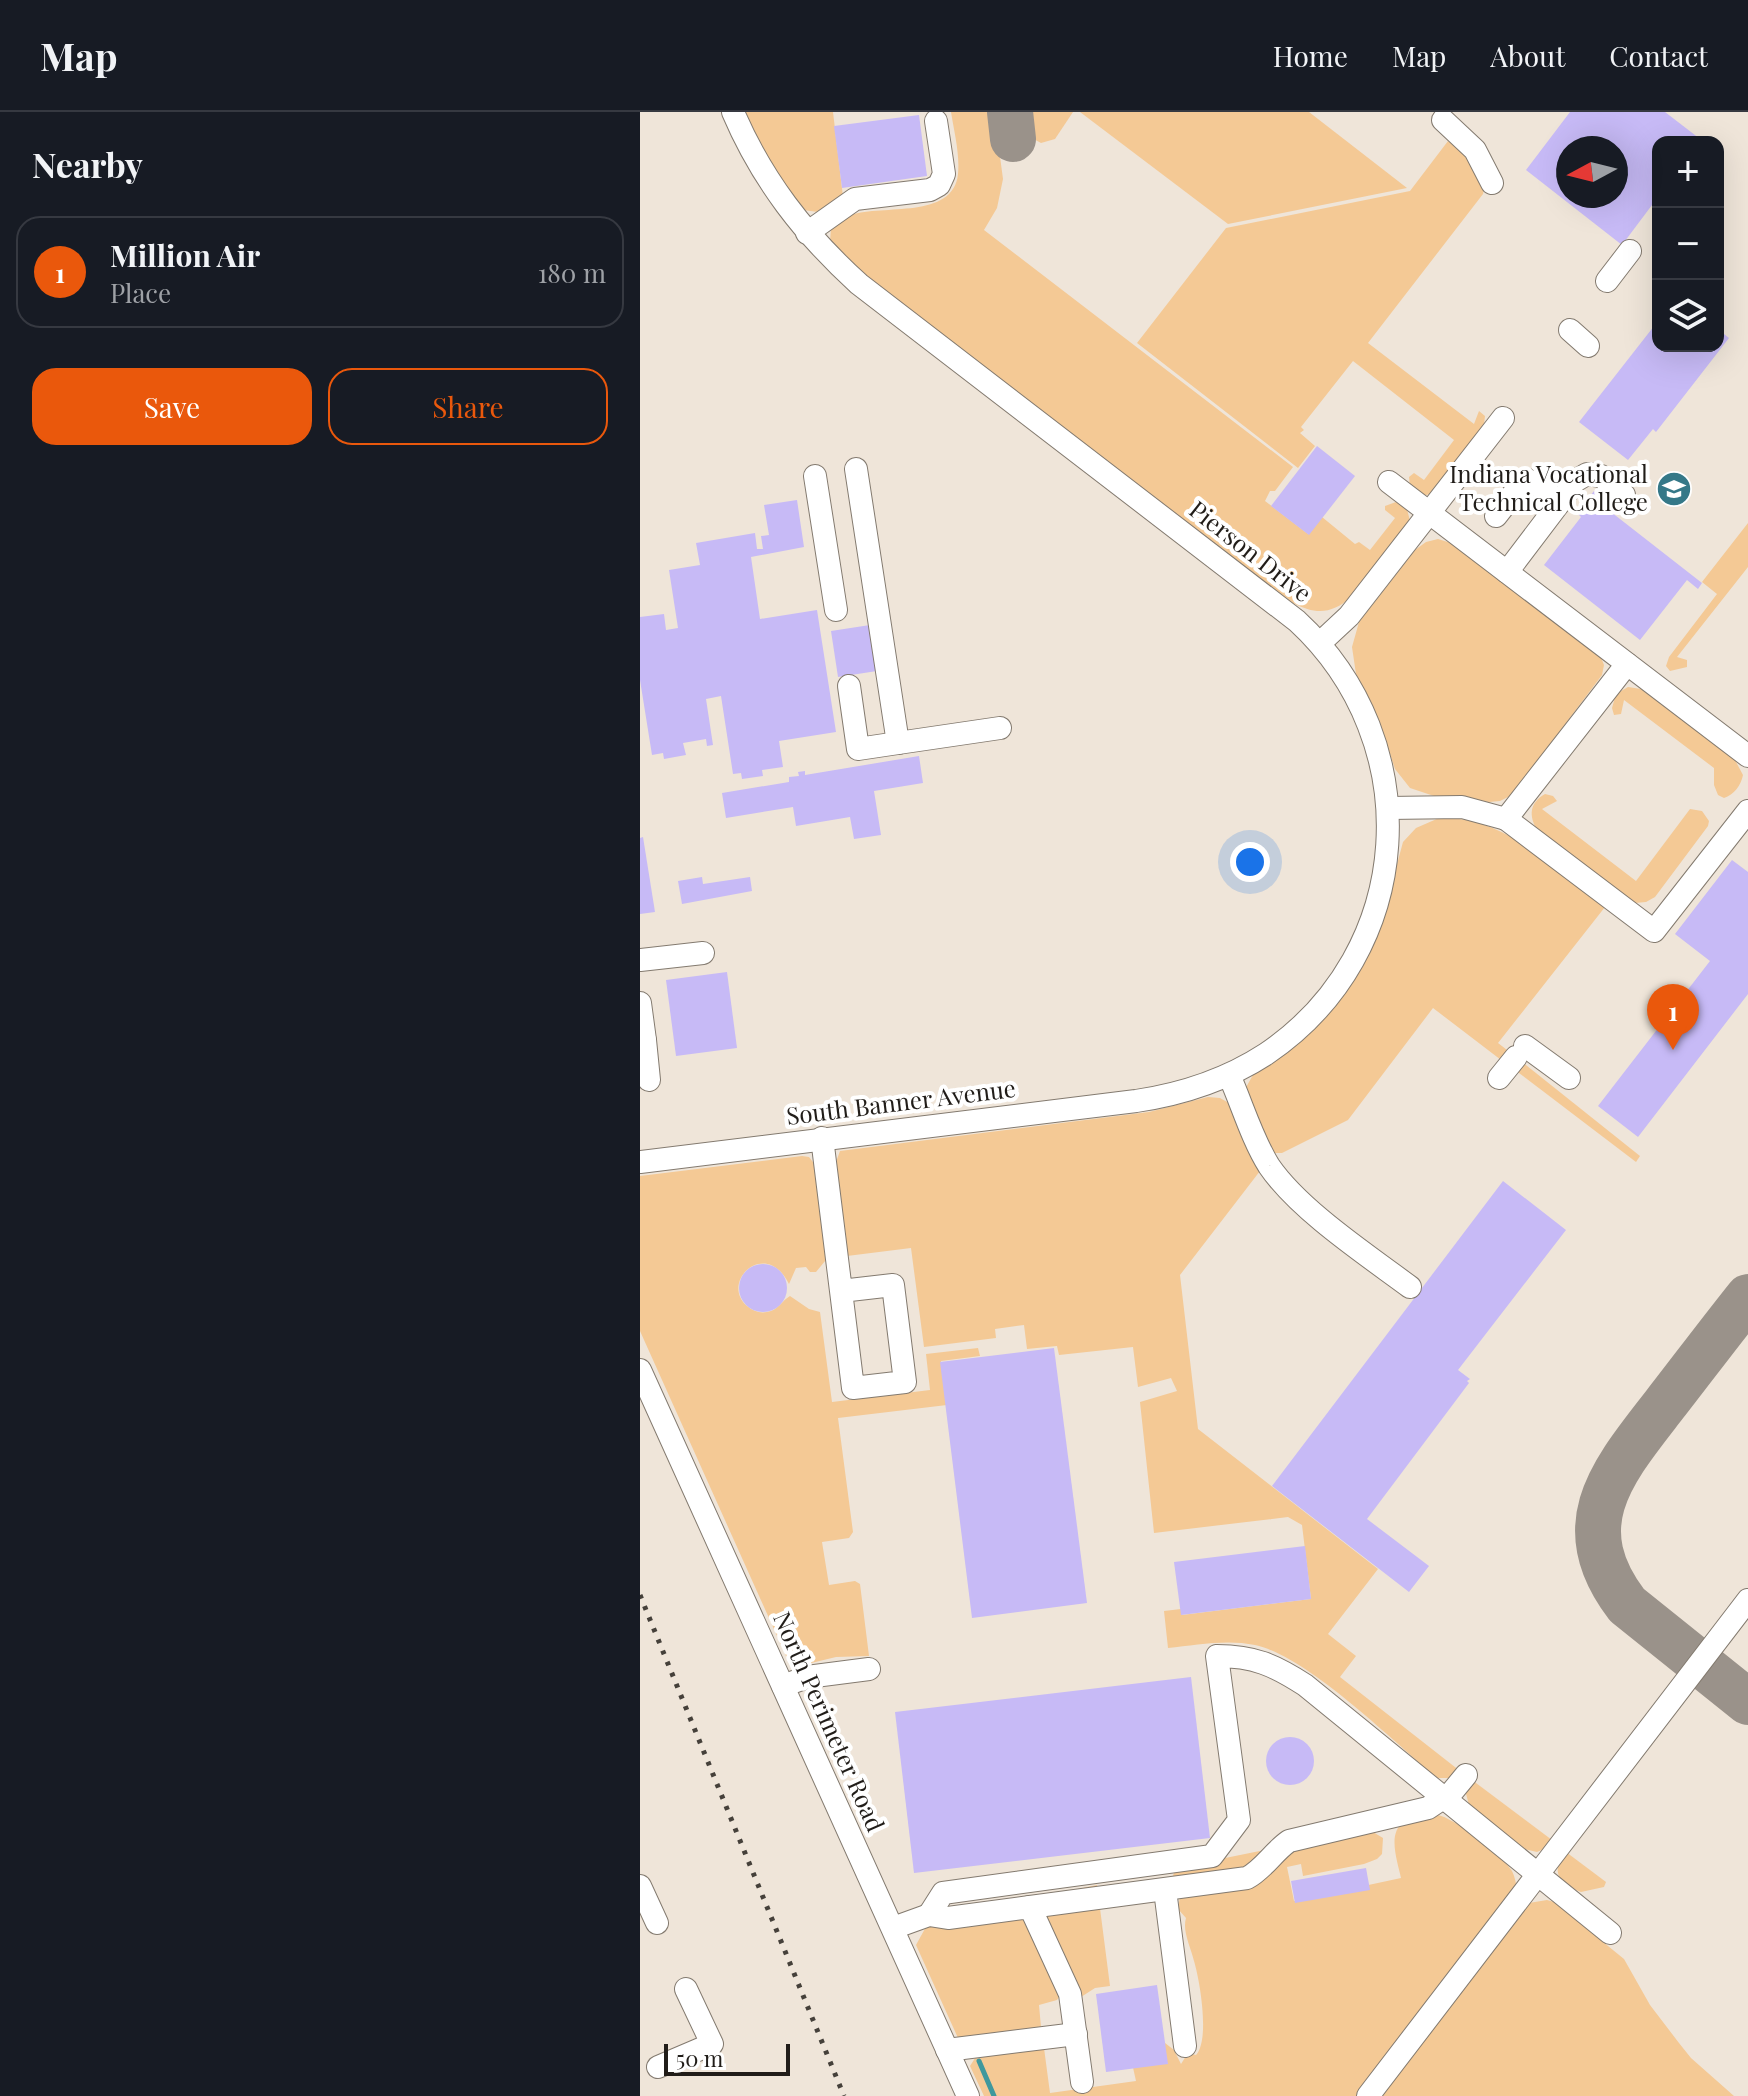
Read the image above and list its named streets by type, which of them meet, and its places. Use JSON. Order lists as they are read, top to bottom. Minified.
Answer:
{"streets":{"street":["Pierson Drive","South Banner Avenue","North Perimeter Road"]},"crossings":[["Pierson Drive","South Banner Avenue"]],"places":{"school or university":["Indiana Vocational Technical College"]},"scale_bar":"50 m","north":"left","page":{"header":"Map","nav":["Home","Map","About","Contact"],"heading":"Nearby","map_buttons":["+","−"],"list":[{"mark":"1","name":"Million Air","note":"Place","value":"180 m"}],"buttons":["Save","Share"],"pins":"1","scale":"50 m"}}
